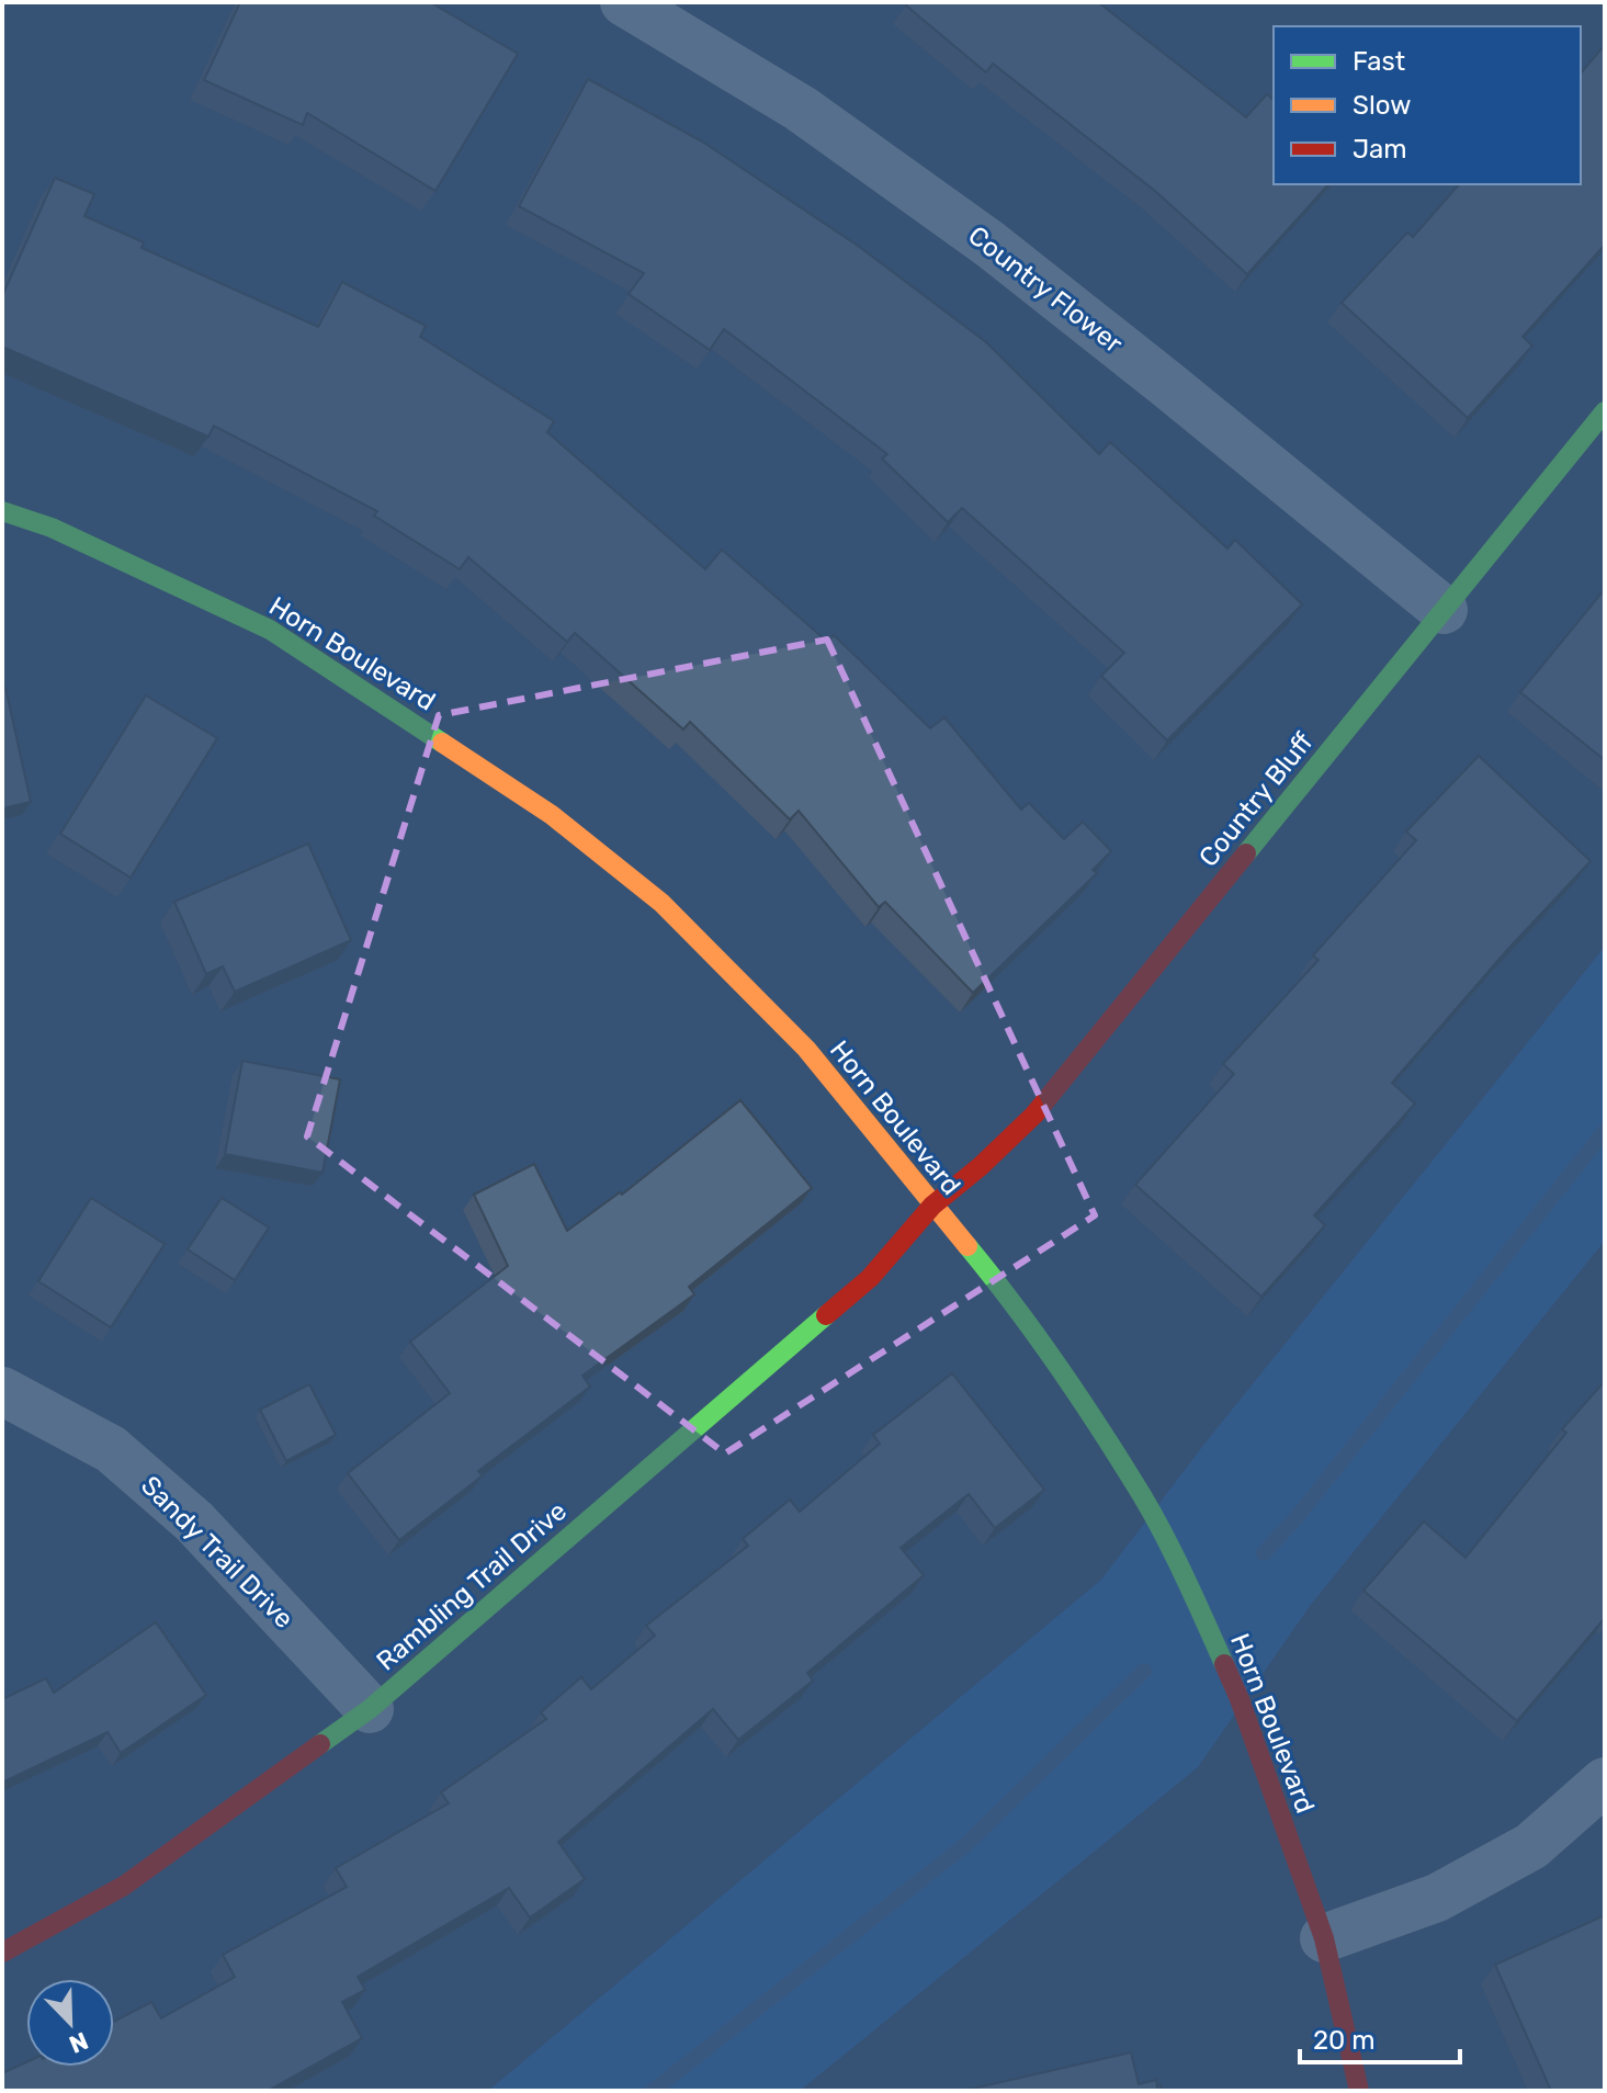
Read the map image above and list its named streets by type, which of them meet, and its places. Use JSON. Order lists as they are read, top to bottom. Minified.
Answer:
{"streets":{"street":["Country Flower","Horn Boulevard","Country Bluff","Sandy Trail Drive","Rambling Trail Drive"]},"crossings":[["Country Flower","Country Bluff"],["Horn Boulevard","Country Bluff"],["Horn Boulevard","Rambling Trail Drive"],["Country Bluff","Rambling Trail Drive"],["Sandy Trail Drive","Rambling Trail Drive"]],"legend":["Fast","Slow","Jam"],"scale_bar":"20 m","north":"bottom right"}
